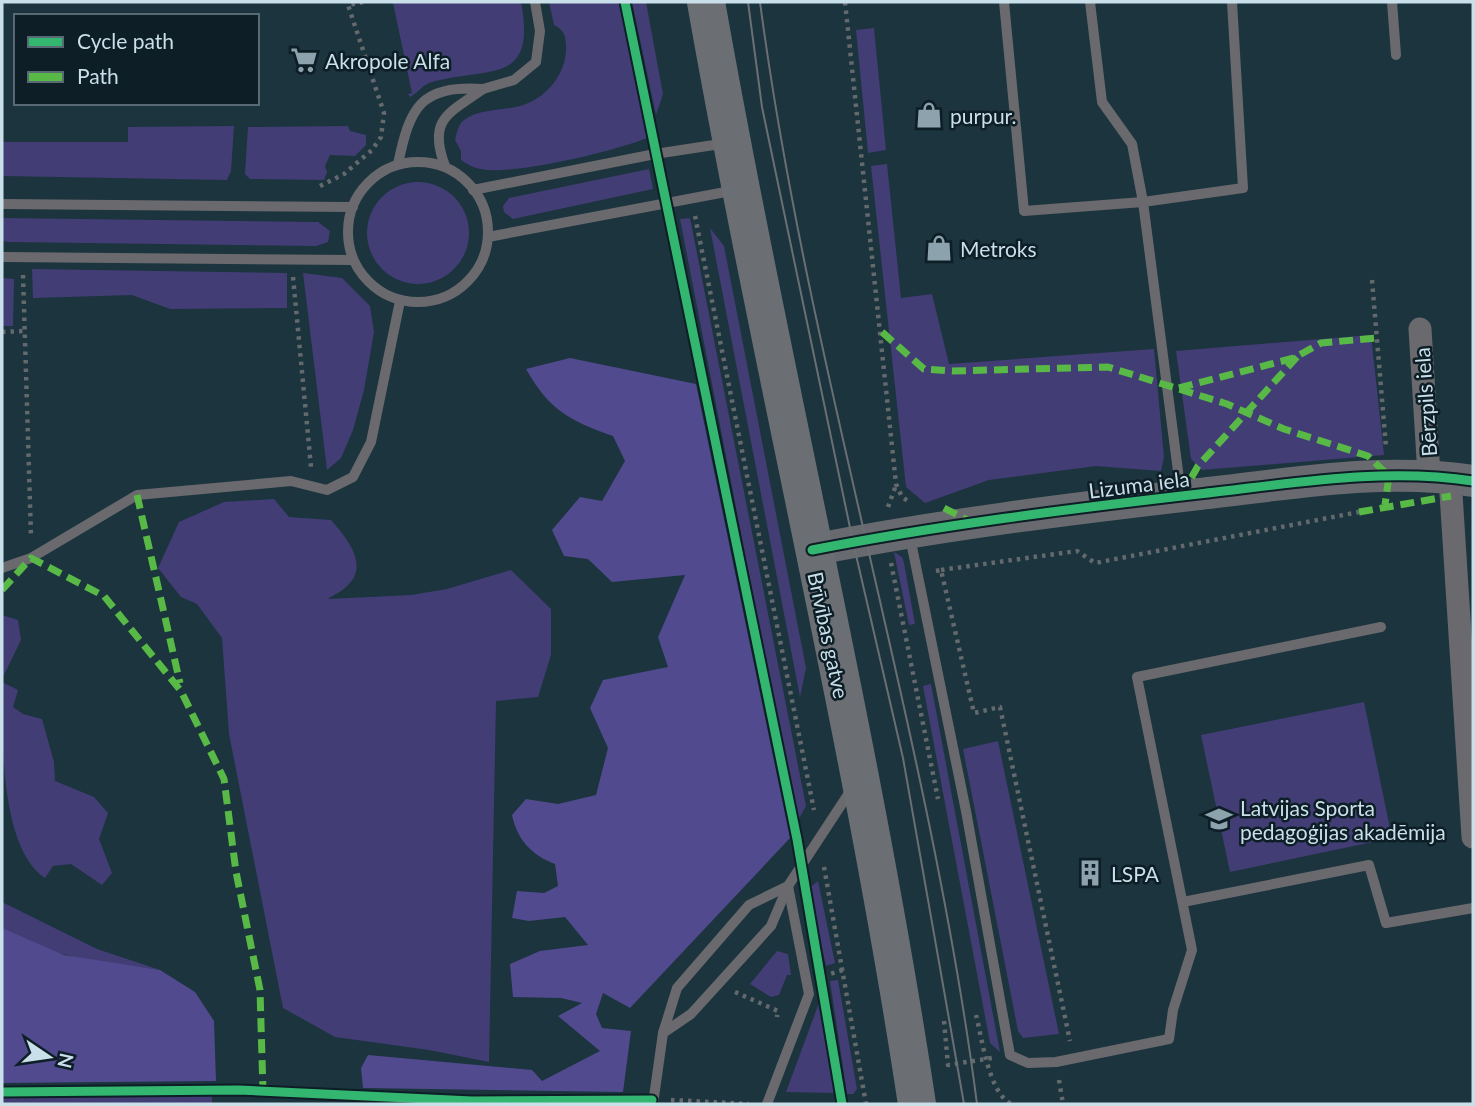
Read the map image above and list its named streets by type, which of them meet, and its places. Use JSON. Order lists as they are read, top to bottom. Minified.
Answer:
{"streets":{"highway":["Brīvības gatve"],"street":["Bērzpils iela","Lizuma iela"]},"crossings":[["Bērzpils iela","Lizuma iela"],["Lizuma iela","Brīvības gatve"]],"places":{"supermarket":["Akropole Alfa"],"shop":["purpur.","Metroks"],"school or university":["Latvijas Sporta pedagoģijas akadēmija"],"building":["LSPA"]},"legend":["Cycle path","Path"],"north":"right"}
